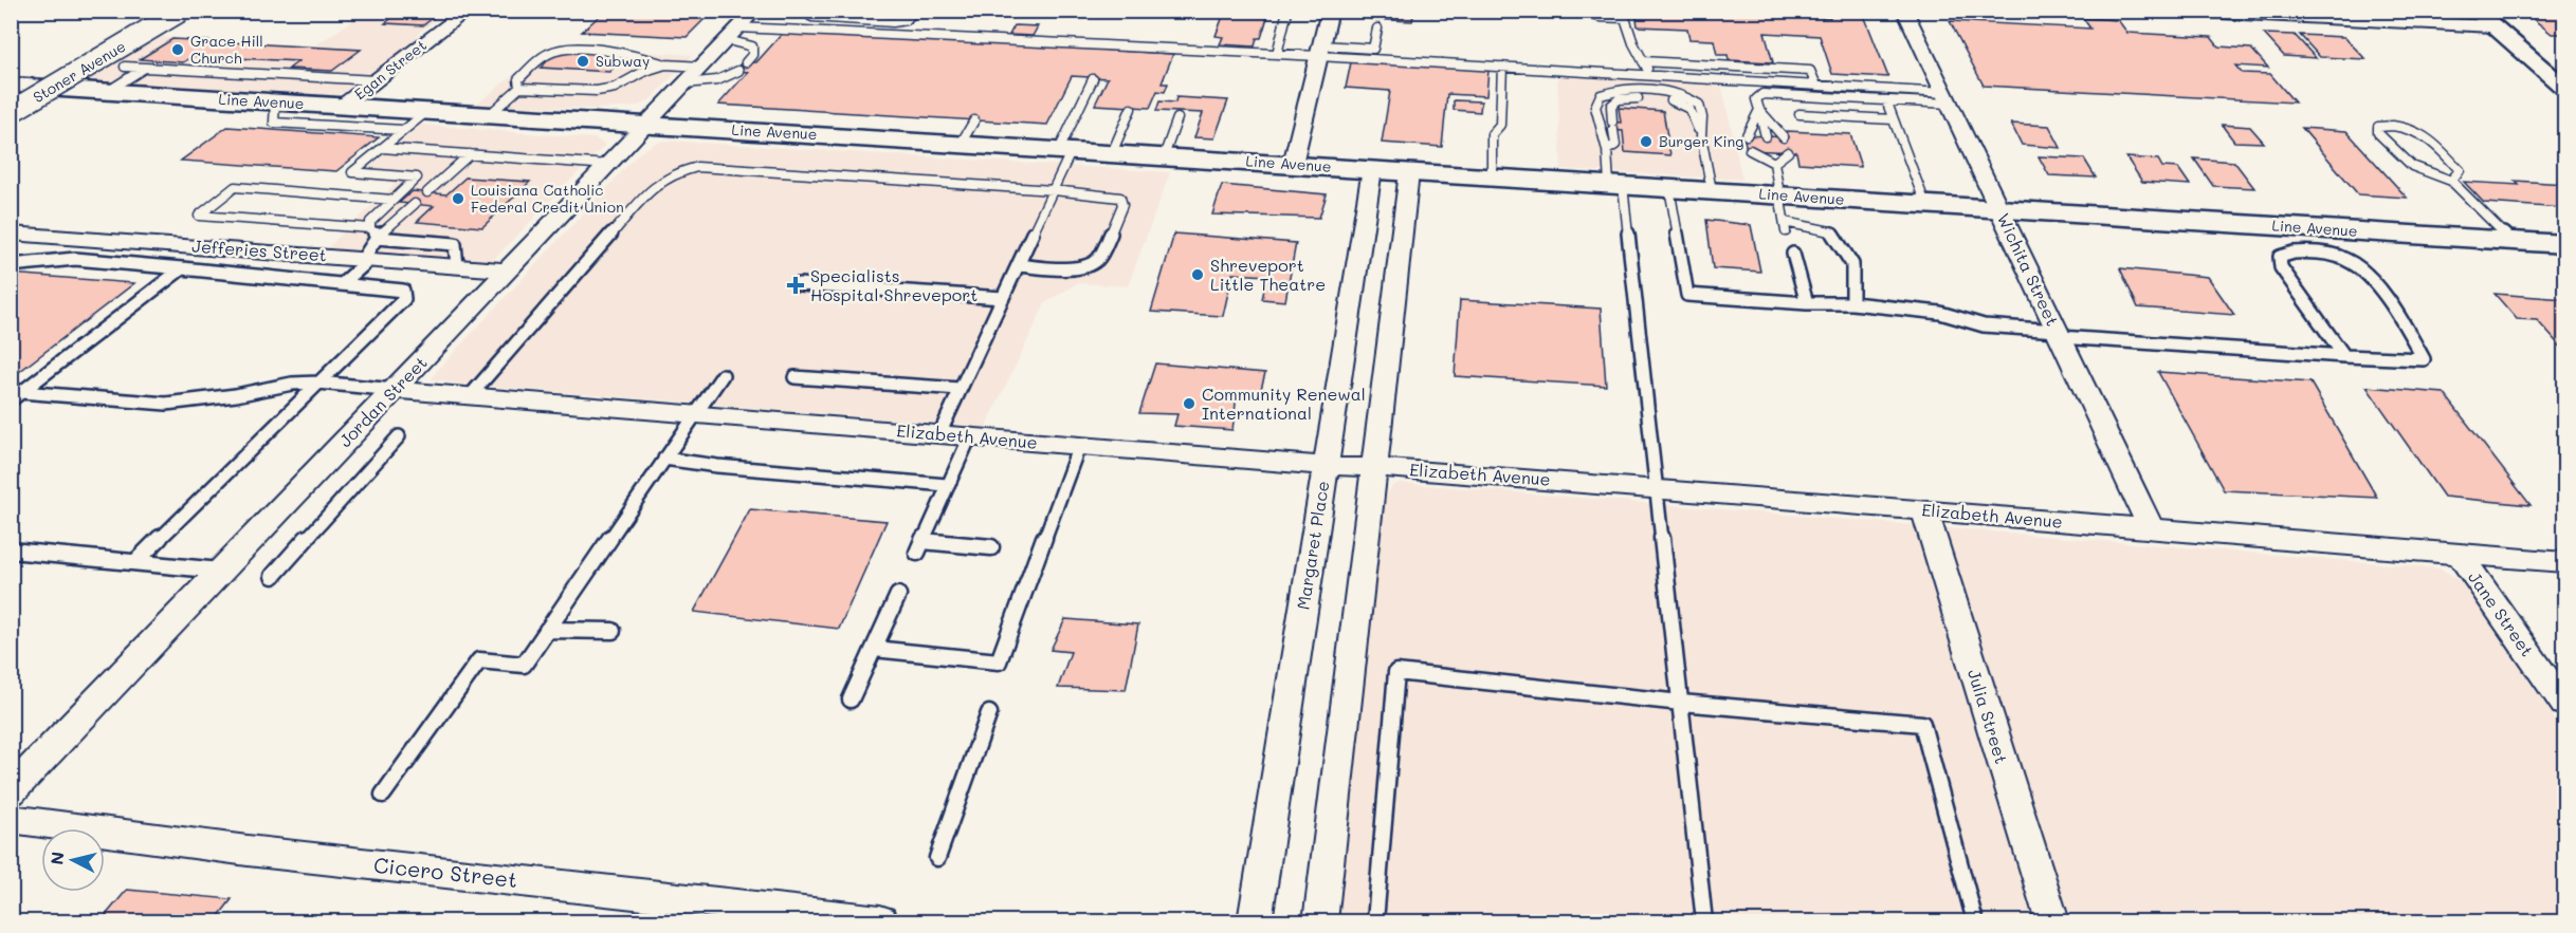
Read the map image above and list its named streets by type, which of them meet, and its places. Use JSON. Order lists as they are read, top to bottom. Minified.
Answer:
{"streets":{"main road":["Line Avenue"],"street":["Egan Street","Stoner Avenue","Jefferies Street","Wichita Street","Jordan Street","Elizabeth Avenue","Margaret Place","Jane Street","Julia Street","Cicero Street"]},"crossings":[["Egan Street","Line Avenue"],["Line Avenue","Wichita Street"],["Line Avenue","Jordan Street"],["Line Avenue","Margaret Place"],["Jefferies Street","Jordan Street"],["Wichita Street","Elizabeth Avenue"],["Jordan Street","Elizabeth Avenue"],["Elizabeth Avenue","Margaret Place"],["Elizabeth Avenue","Jane Street"],["Elizabeth Avenue","Julia Street"]],"places":{"other":["Grace Hill Church","Subway","Burger King","Louisiana Catholic Federal Credit Union","Shreveport Little Theatre","Community Renewal International"],"health":["Specialists Hospital Shreveport"]},"north":"left"}
